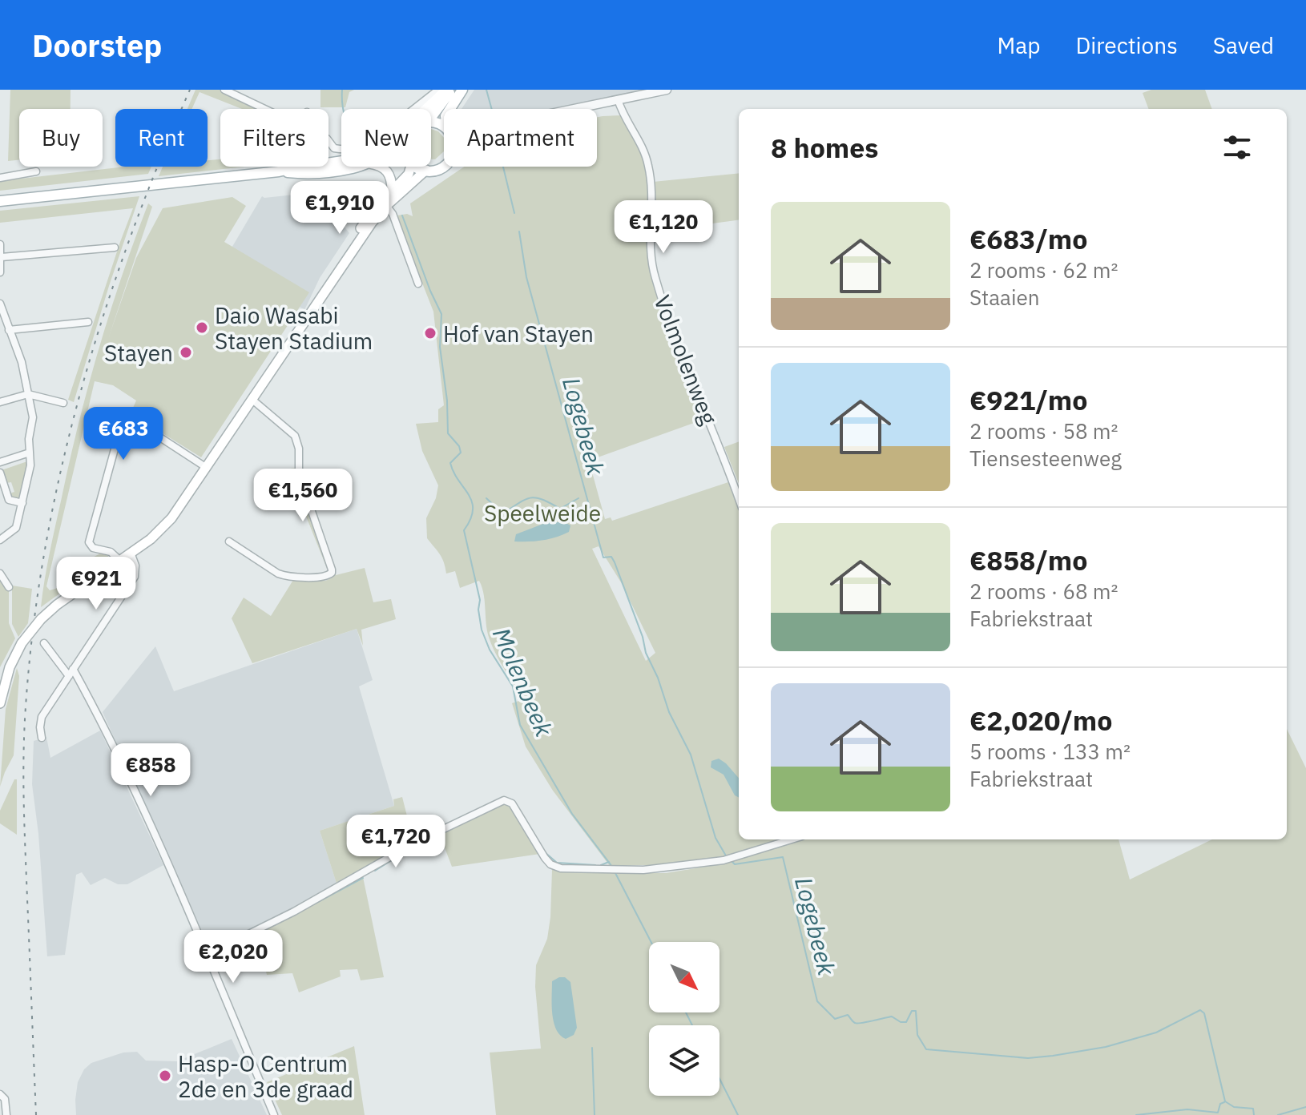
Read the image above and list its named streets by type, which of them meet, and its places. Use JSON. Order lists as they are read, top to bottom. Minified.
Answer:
{"streets":{"street":["Volmolenweg"]},"water":["Logebeek","Molenbeek"],"parks":["Speelweide"],"places":["Daio Wasabi Stayen Stadium","Hof van Stayen","Stayen","Hasp-O Centrum 2de en 3de graad"],"north":"bottom right","page":{"header":"Doorstep","nav":["Map","Directions","Saved"],"chip":["Buy","Rent","Filters","New","Apartment"],"heading":"8 homes","price":["€1,910","€1,120","€683","€1,560","€921","€858","€1,720","€2,020"],"list":[{"name":"€683/mo","note":"2 rooms · 62 m² · Staaien"},{"name":"€921/mo","note":"2 rooms · 58 m² · Tiensesteenweg"},{"name":"€858/mo","note":"2 rooms · 68 m² · Fabriekstraat"},{"name":"€2,020/mo","note":"5 rooms · 133 m² · Fabriekstraat"}]}}
